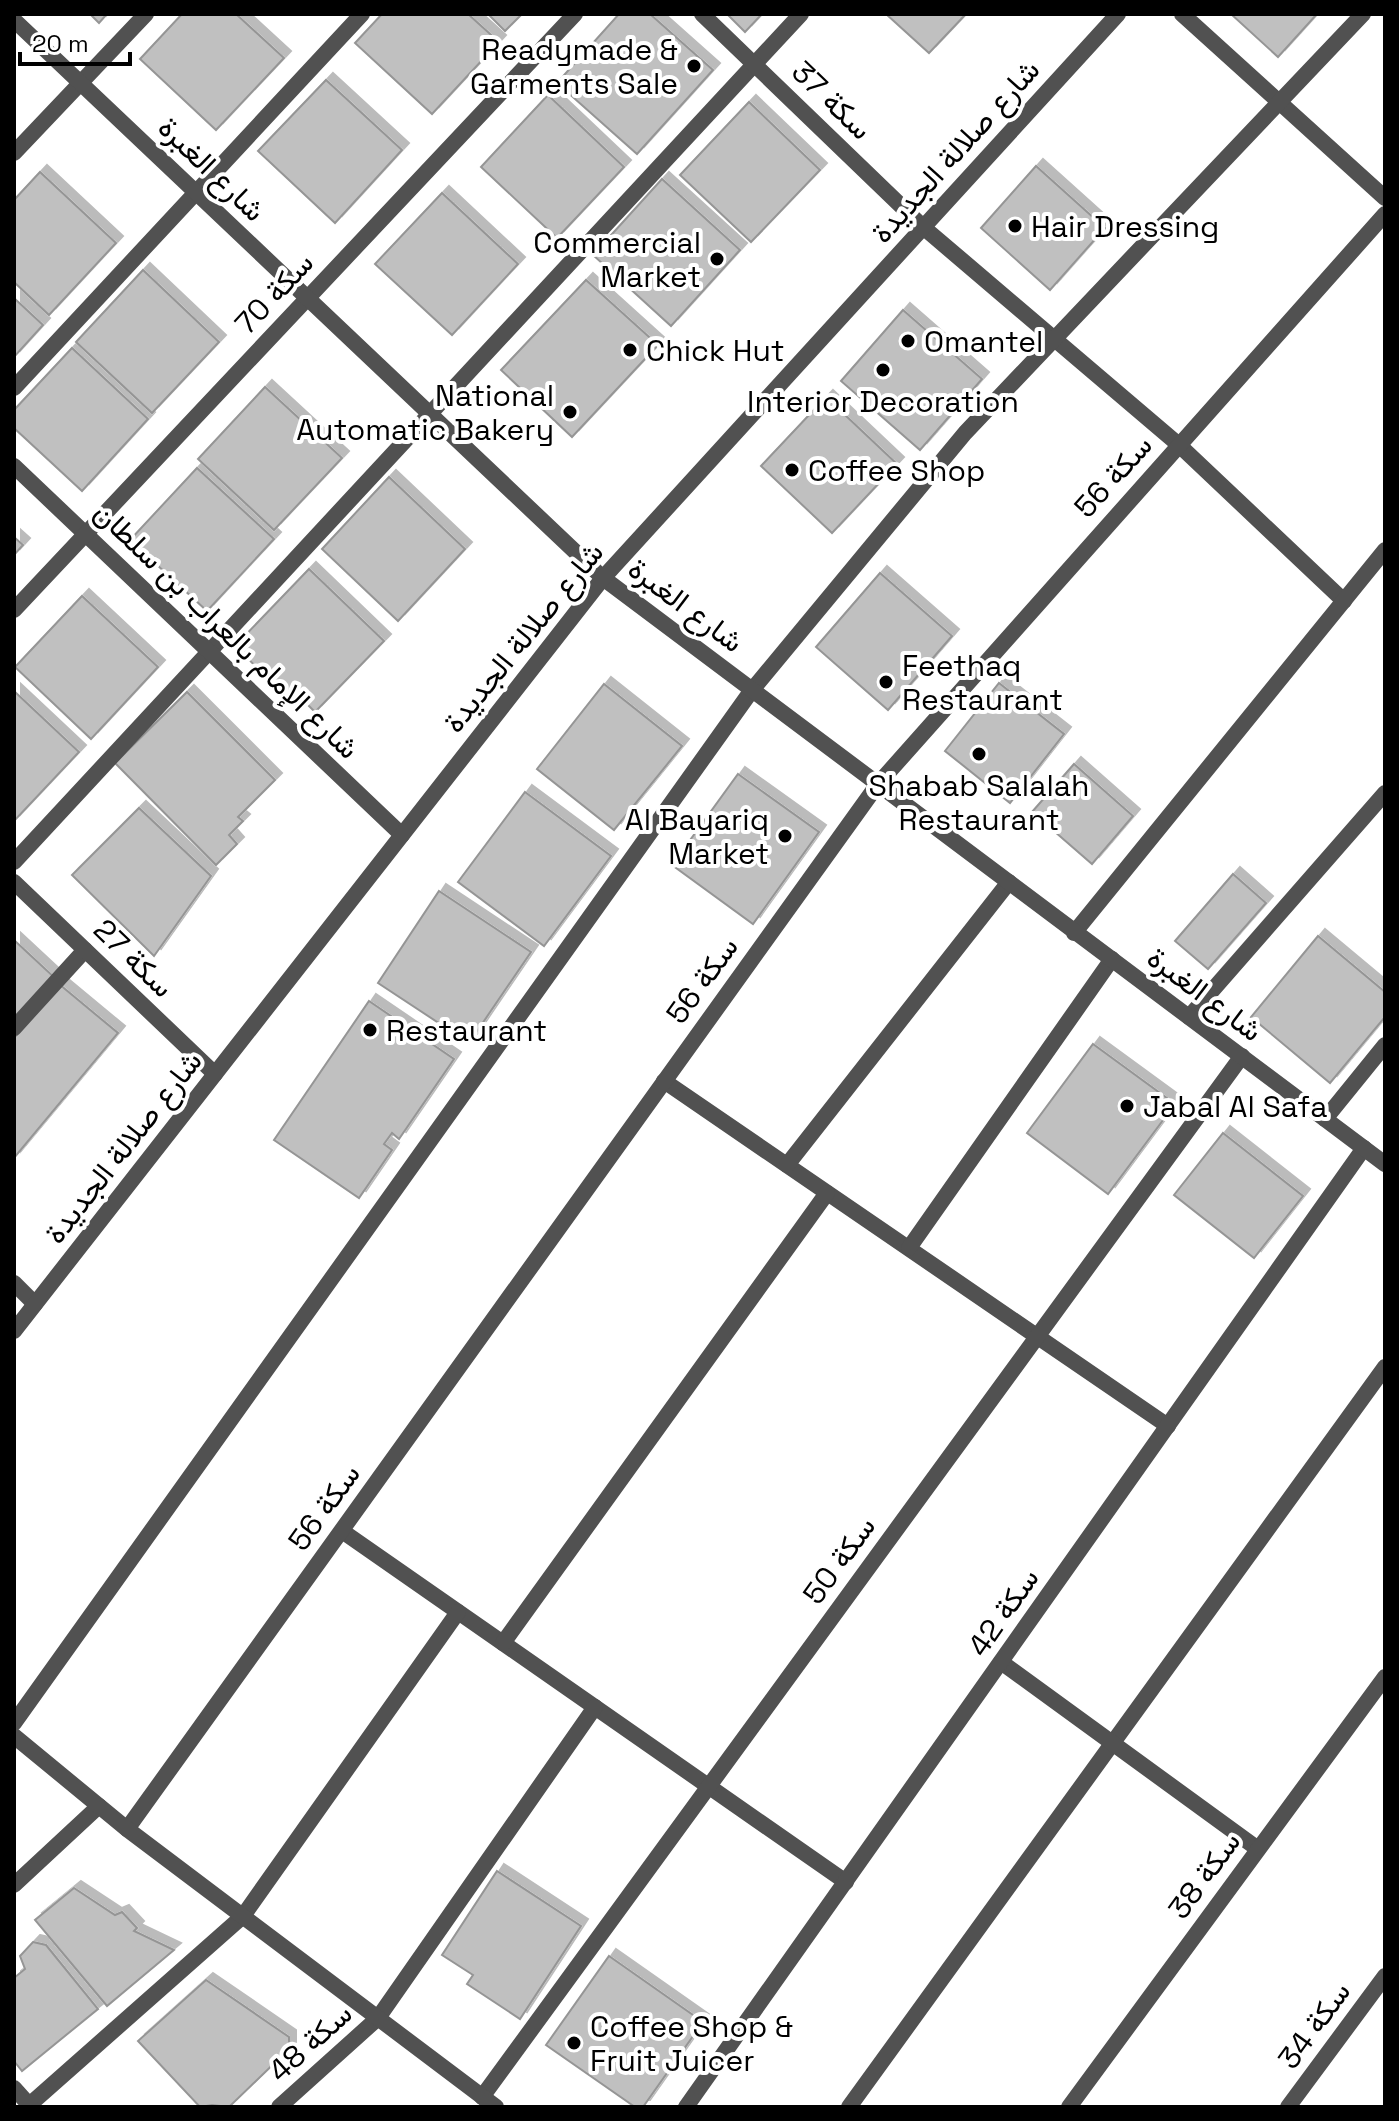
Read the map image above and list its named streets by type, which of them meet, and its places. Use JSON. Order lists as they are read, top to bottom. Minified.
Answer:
{"streets":{"street":["سكة 37","شارع صلالة الجديدة","شارع الغبرة","سكة 70","سكة 56","شارع الإمام بالعراب بن سلطان","سكة 27","سكة 50","سكة 42","سكة 38","سكة 34","سكة 48"]},"crossings":[["سكة 37","شارع صلالة الجديدة"],["سكة 37","سكة 56"],["شارع صلالة الجديدة","شارع الغبرة"],["شارع صلالة الجديدة","شارع الإمام بالعراب بن سلطان"],["شارع صلالة الجديدة","سكة 27"],["شارع الغبرة","سكة 70"],["شارع الغبرة","سكة 56"],["شارع الغبرة","سكة 50"],["شارع الغبرة","سكة 42"],["سكة 70","شارع الإمام بالعراب بن سلطان"]],"places":["Readymade & Garments Sale","Hair Dressing","Commercial Market","Omantel","Chick Hut","Interior Decoration","National Automatic Bakery","Coffee Shop","Feethaq Restaurant","Shabab Salalah Restaurant","Al Bayariq Market","Restaurant","Jabal Al Safa","Coffee Shop & Fruit Juicer"],"scale_bar":"20 m"}
